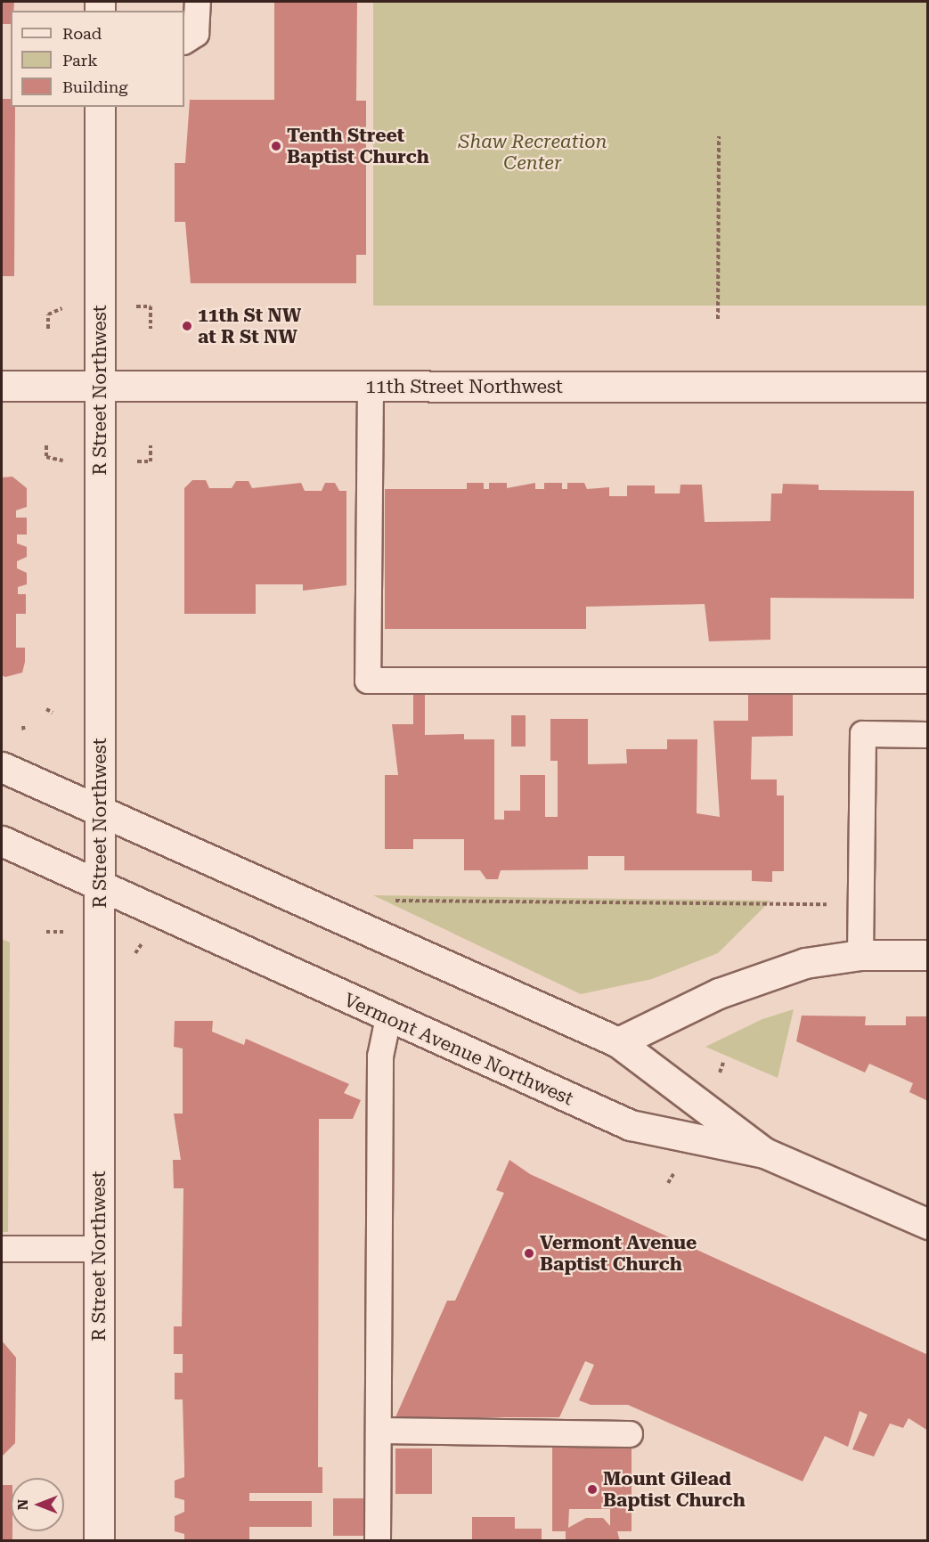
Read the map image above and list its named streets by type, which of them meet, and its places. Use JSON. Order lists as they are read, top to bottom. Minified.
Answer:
{"streets":{"main road":["11th Street Northwest","R Street Northwest","Vermont Avenue Northwest"]},"crossings":[["11th Street Northwest","R Street Northwest"],["R Street Northwest","Vermont Avenue Northwest"]],"parks":["Shaw Recreation Center"],"places":["Tenth Street Baptist Church","11th St NW at R St NW","Vermont Avenue Baptist Church","Mount Gilead Baptist Church"],"legend":["Road","Park","Building"],"north":"left"}
